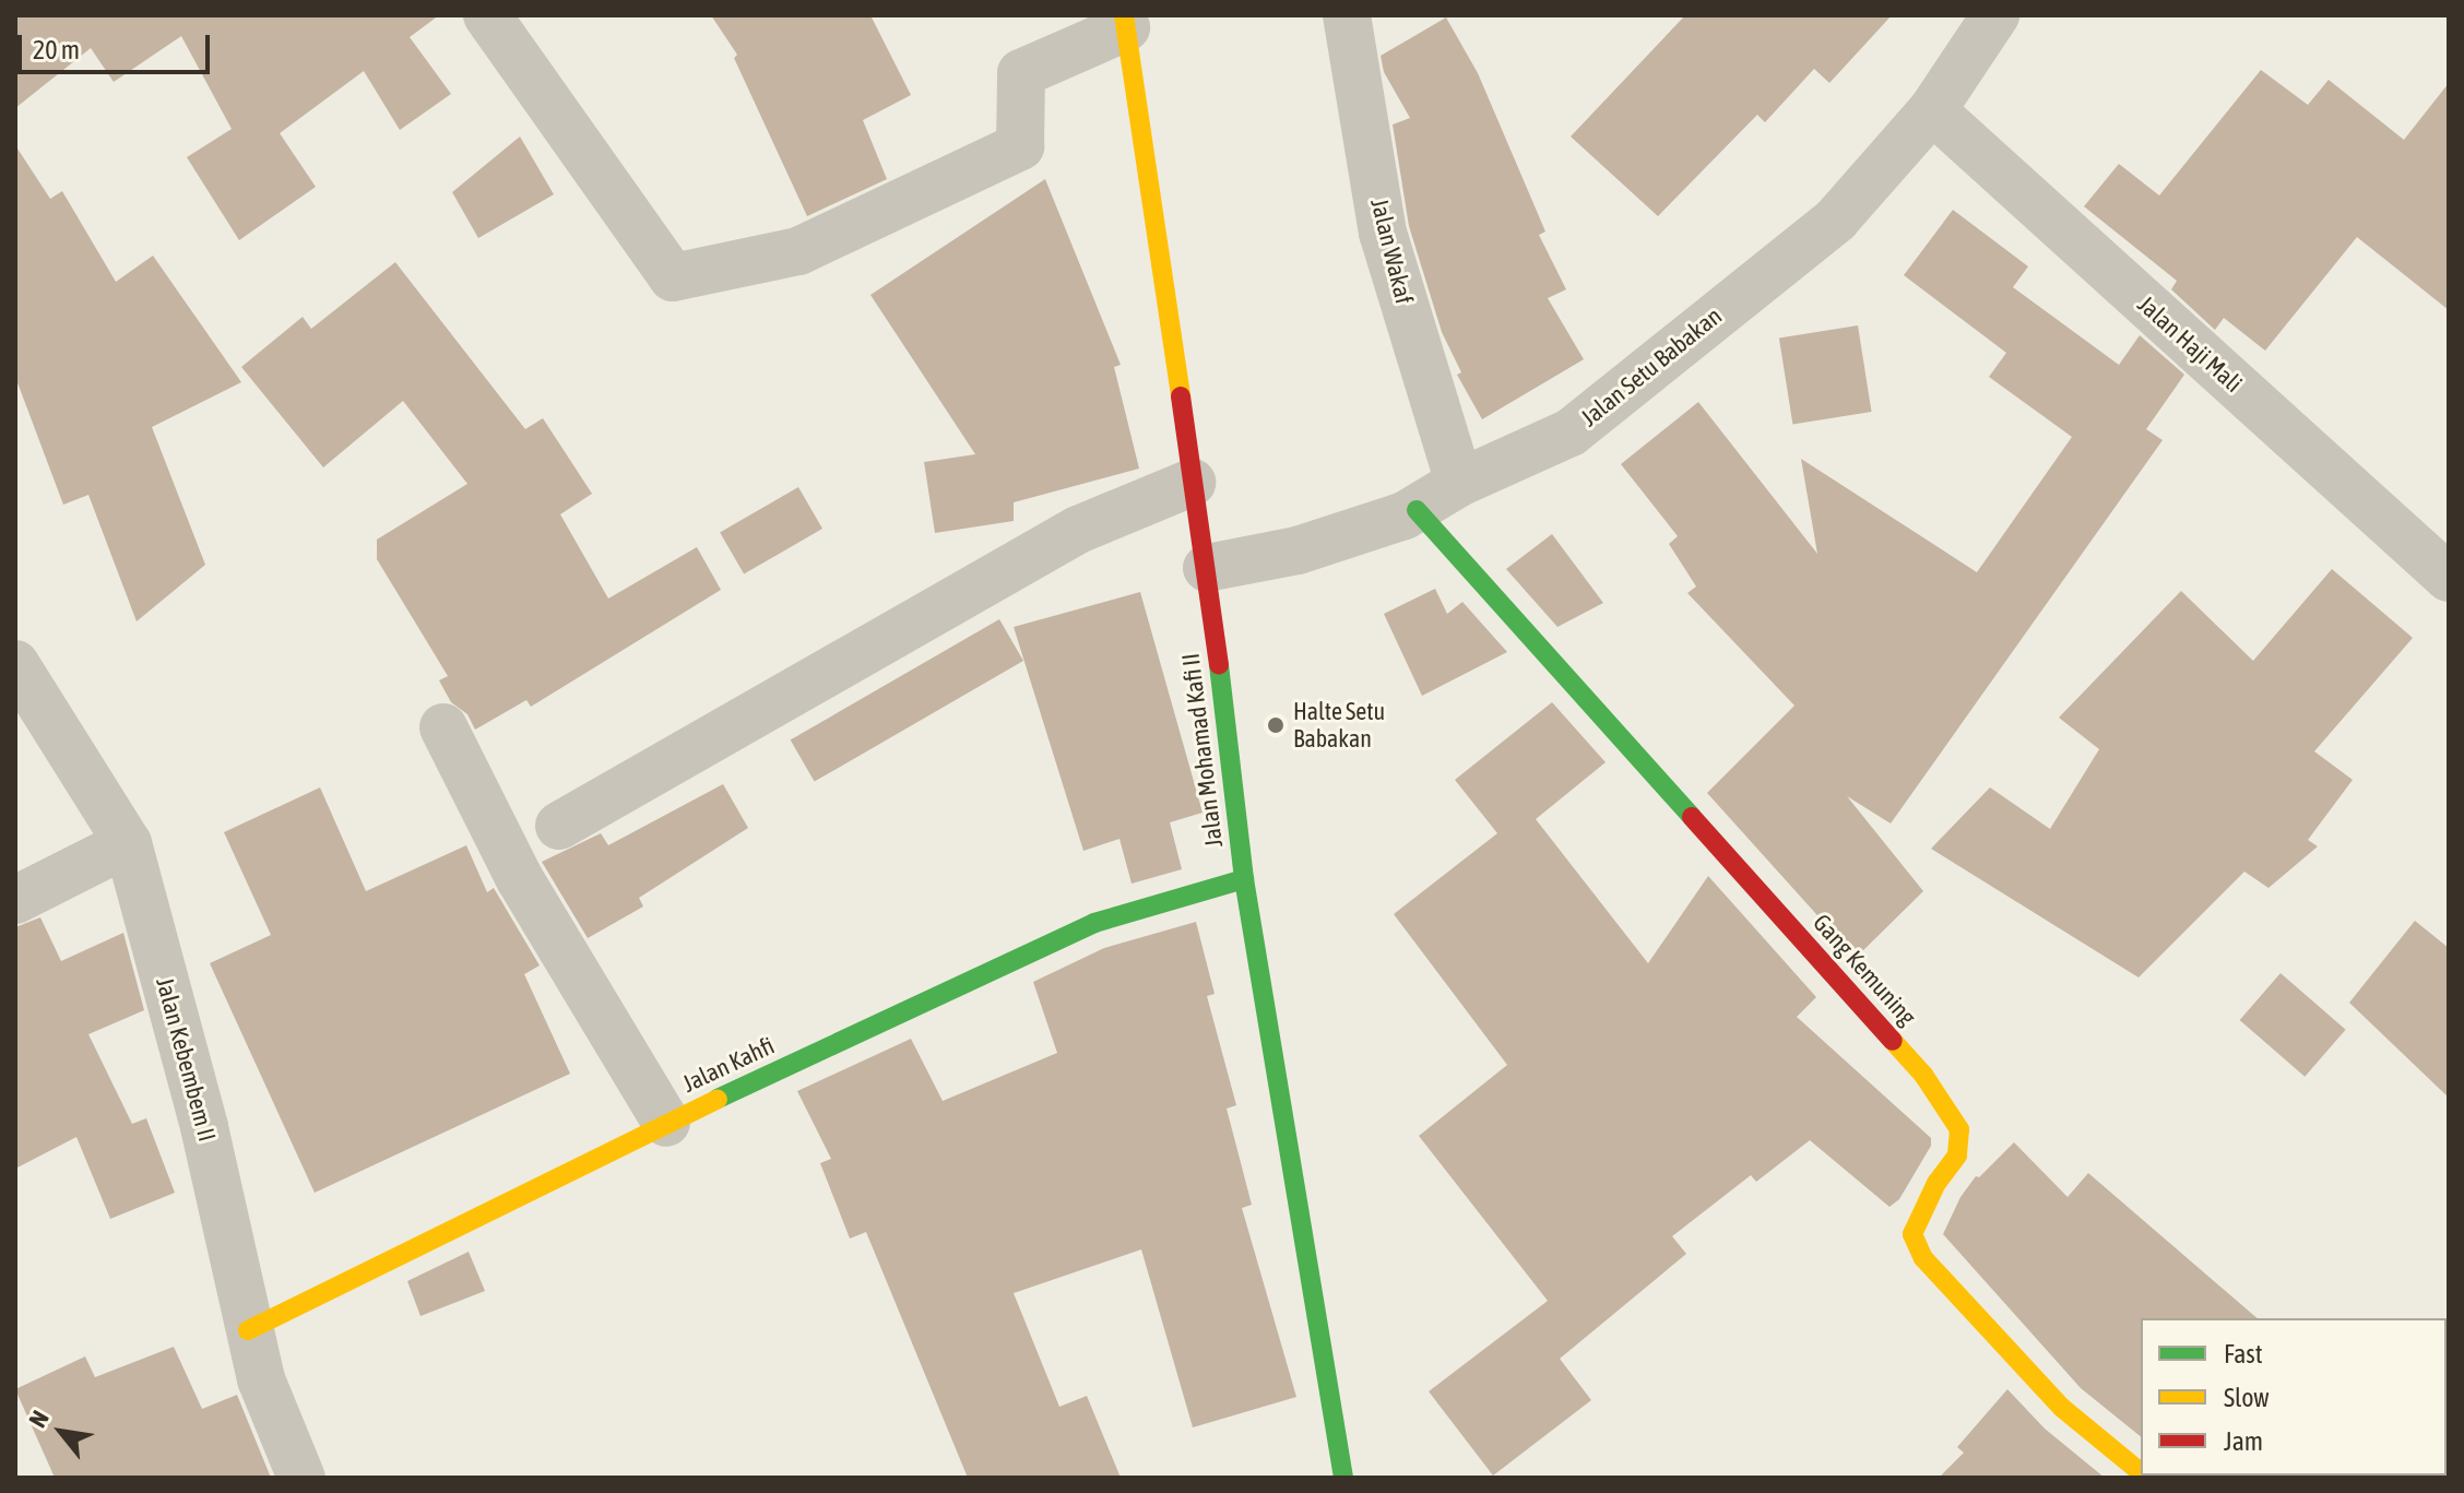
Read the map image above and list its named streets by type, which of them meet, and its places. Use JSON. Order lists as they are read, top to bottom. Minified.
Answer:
{"streets":{"street":["Jalan Wakaf","Jalan Haji Mali","Jalan Setu Babakan","Jalan Mohamad Kafi II","Gang Kemuning","Jalan Kebembem II","Jalan Kahfi"]},"crossings":[["Jalan Wakaf","Jalan Setu Babakan"],["Jalan Haji Mali","Jalan Setu Babakan"],["Jalan Setu Babakan","Jalan Mohamad Kafi II"],["Jalan Setu Babakan","Gang Kemuning"],["Jalan Mohamad Kafi II","Jalan Kahfi"],["Jalan Kebembem II","Jalan Kahfi"]],"places":["Halte Setu Babakan"],"legend":["Fast","Slow","Jam"],"scale_bar":"20 m","north":"top left"}
